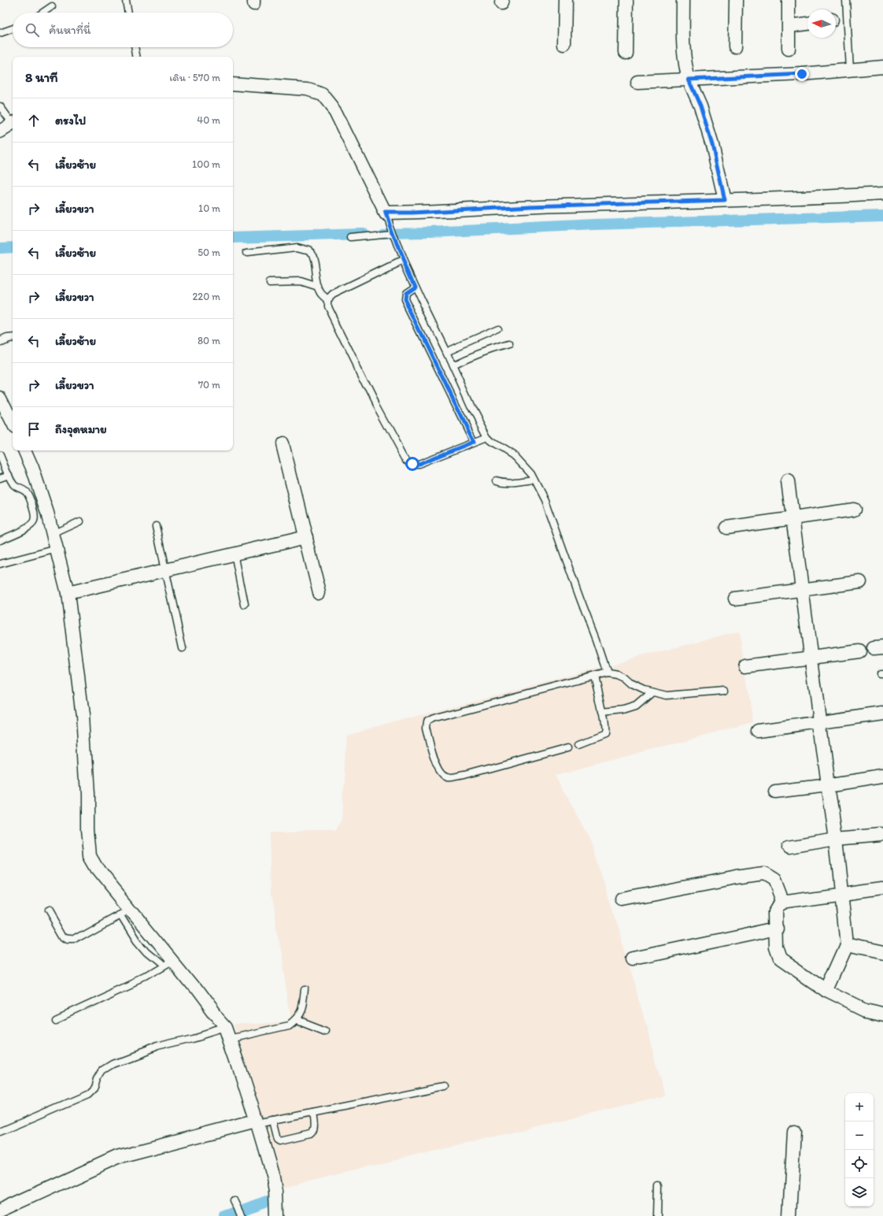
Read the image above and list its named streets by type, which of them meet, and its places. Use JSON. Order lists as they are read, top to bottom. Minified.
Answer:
{"north":"left","page":{"search":"ค้นหาที่นี่","heading":["8 นาที","เดิน · 570 m"],"list":[["ตรงไป","40 m"],["เลี้ยวซ้าย","100 m"],["เลี้ยวขวา","10 m"],["เลี้ยวซ้าย","50 m"],["เลี้ยวขวา","220 m"],["เลี้ยวซ้าย","80 m"],["เลี้ยวขวา","70 m"],"ถึงจุดหมาย"],"map_buttons":["+","−"]}}
